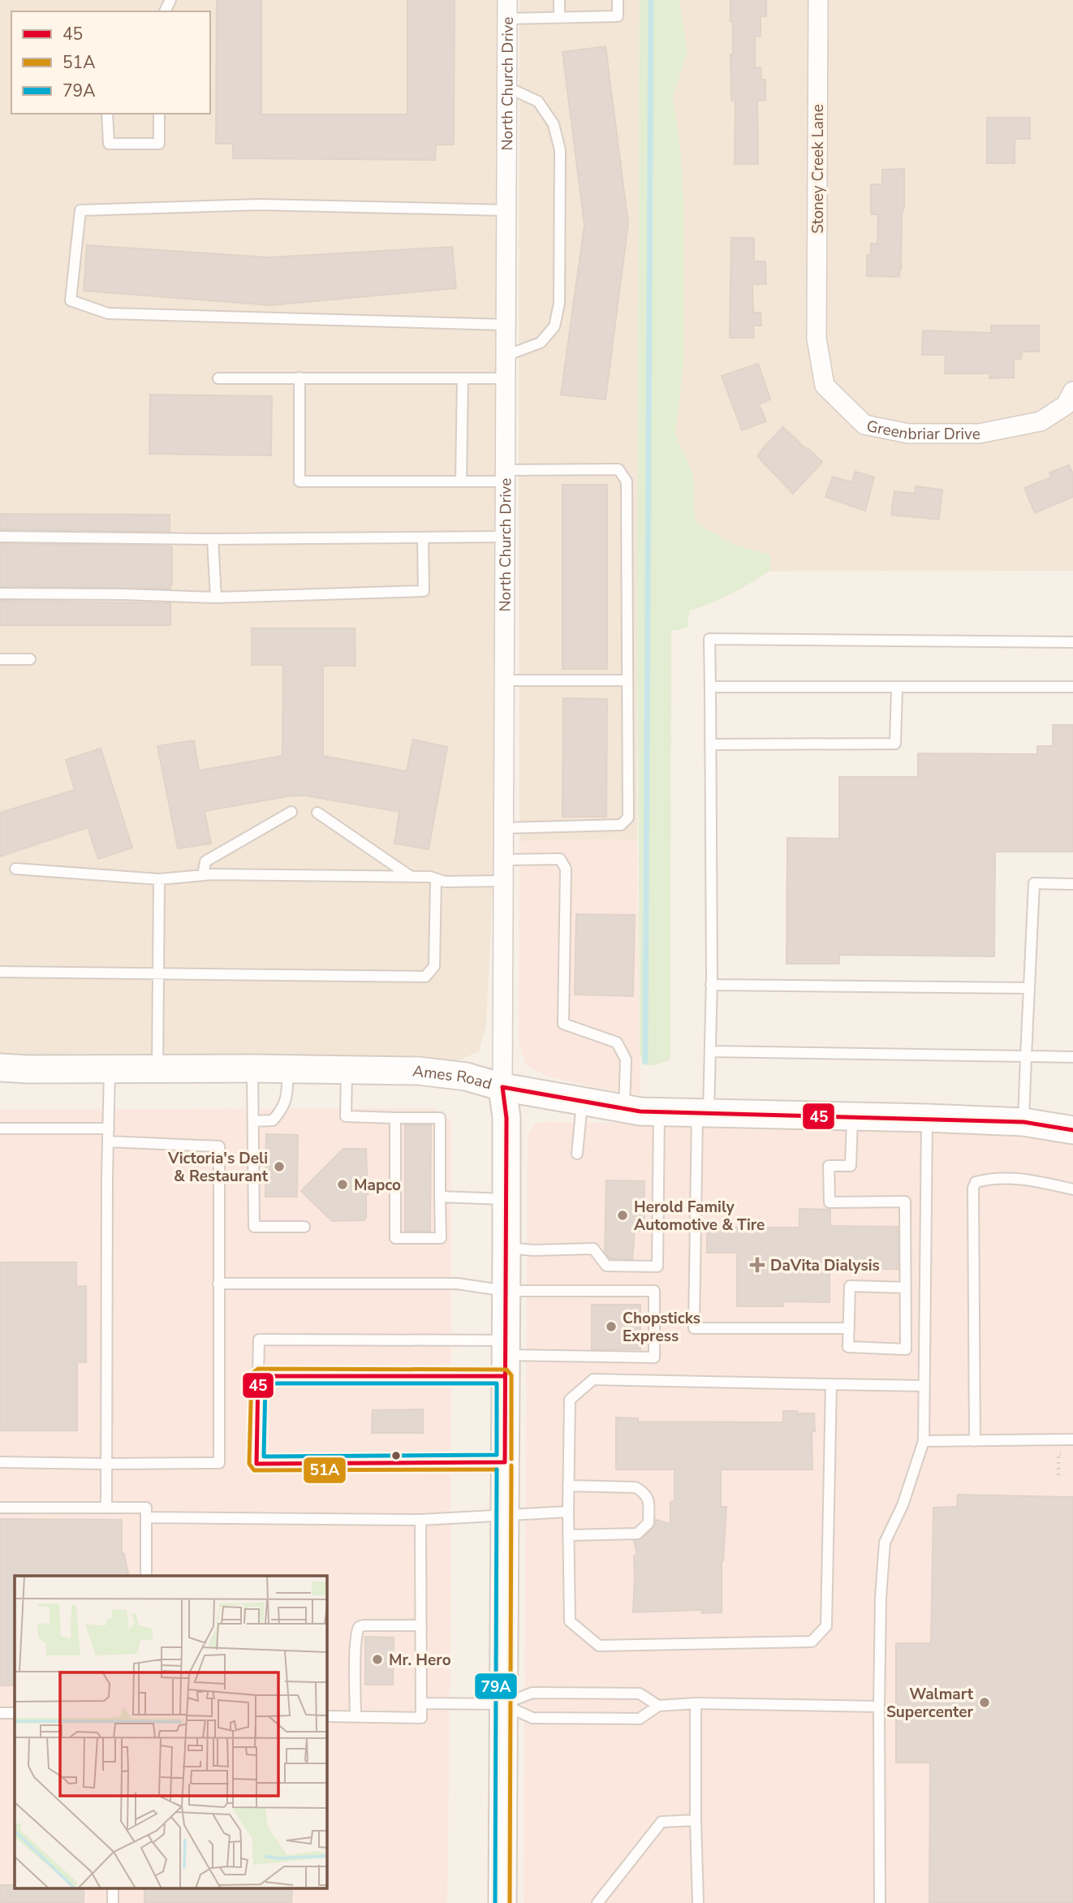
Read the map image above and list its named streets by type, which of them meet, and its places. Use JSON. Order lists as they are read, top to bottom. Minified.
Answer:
{"streets":{"street":["North Church Drive","Stoney Creek Lane","Greenbriar Drive","Ames Road"]},"crossings":[["North Church Drive","Ames Road"],["Stoney Creek Lane","Greenbriar Drive"]],"places":{"other":["Victoria's Deli & Restaurant","Mapco","Herold Family Automotive & Tire","Chopsticks Express","Mr. Hero","Walmart Supercenter"],"health":["DaVita Dialysis"]},"lines":["transit line 45","transit line 51A","transit line 79A"],"legend":["45","51A","79A"]}
